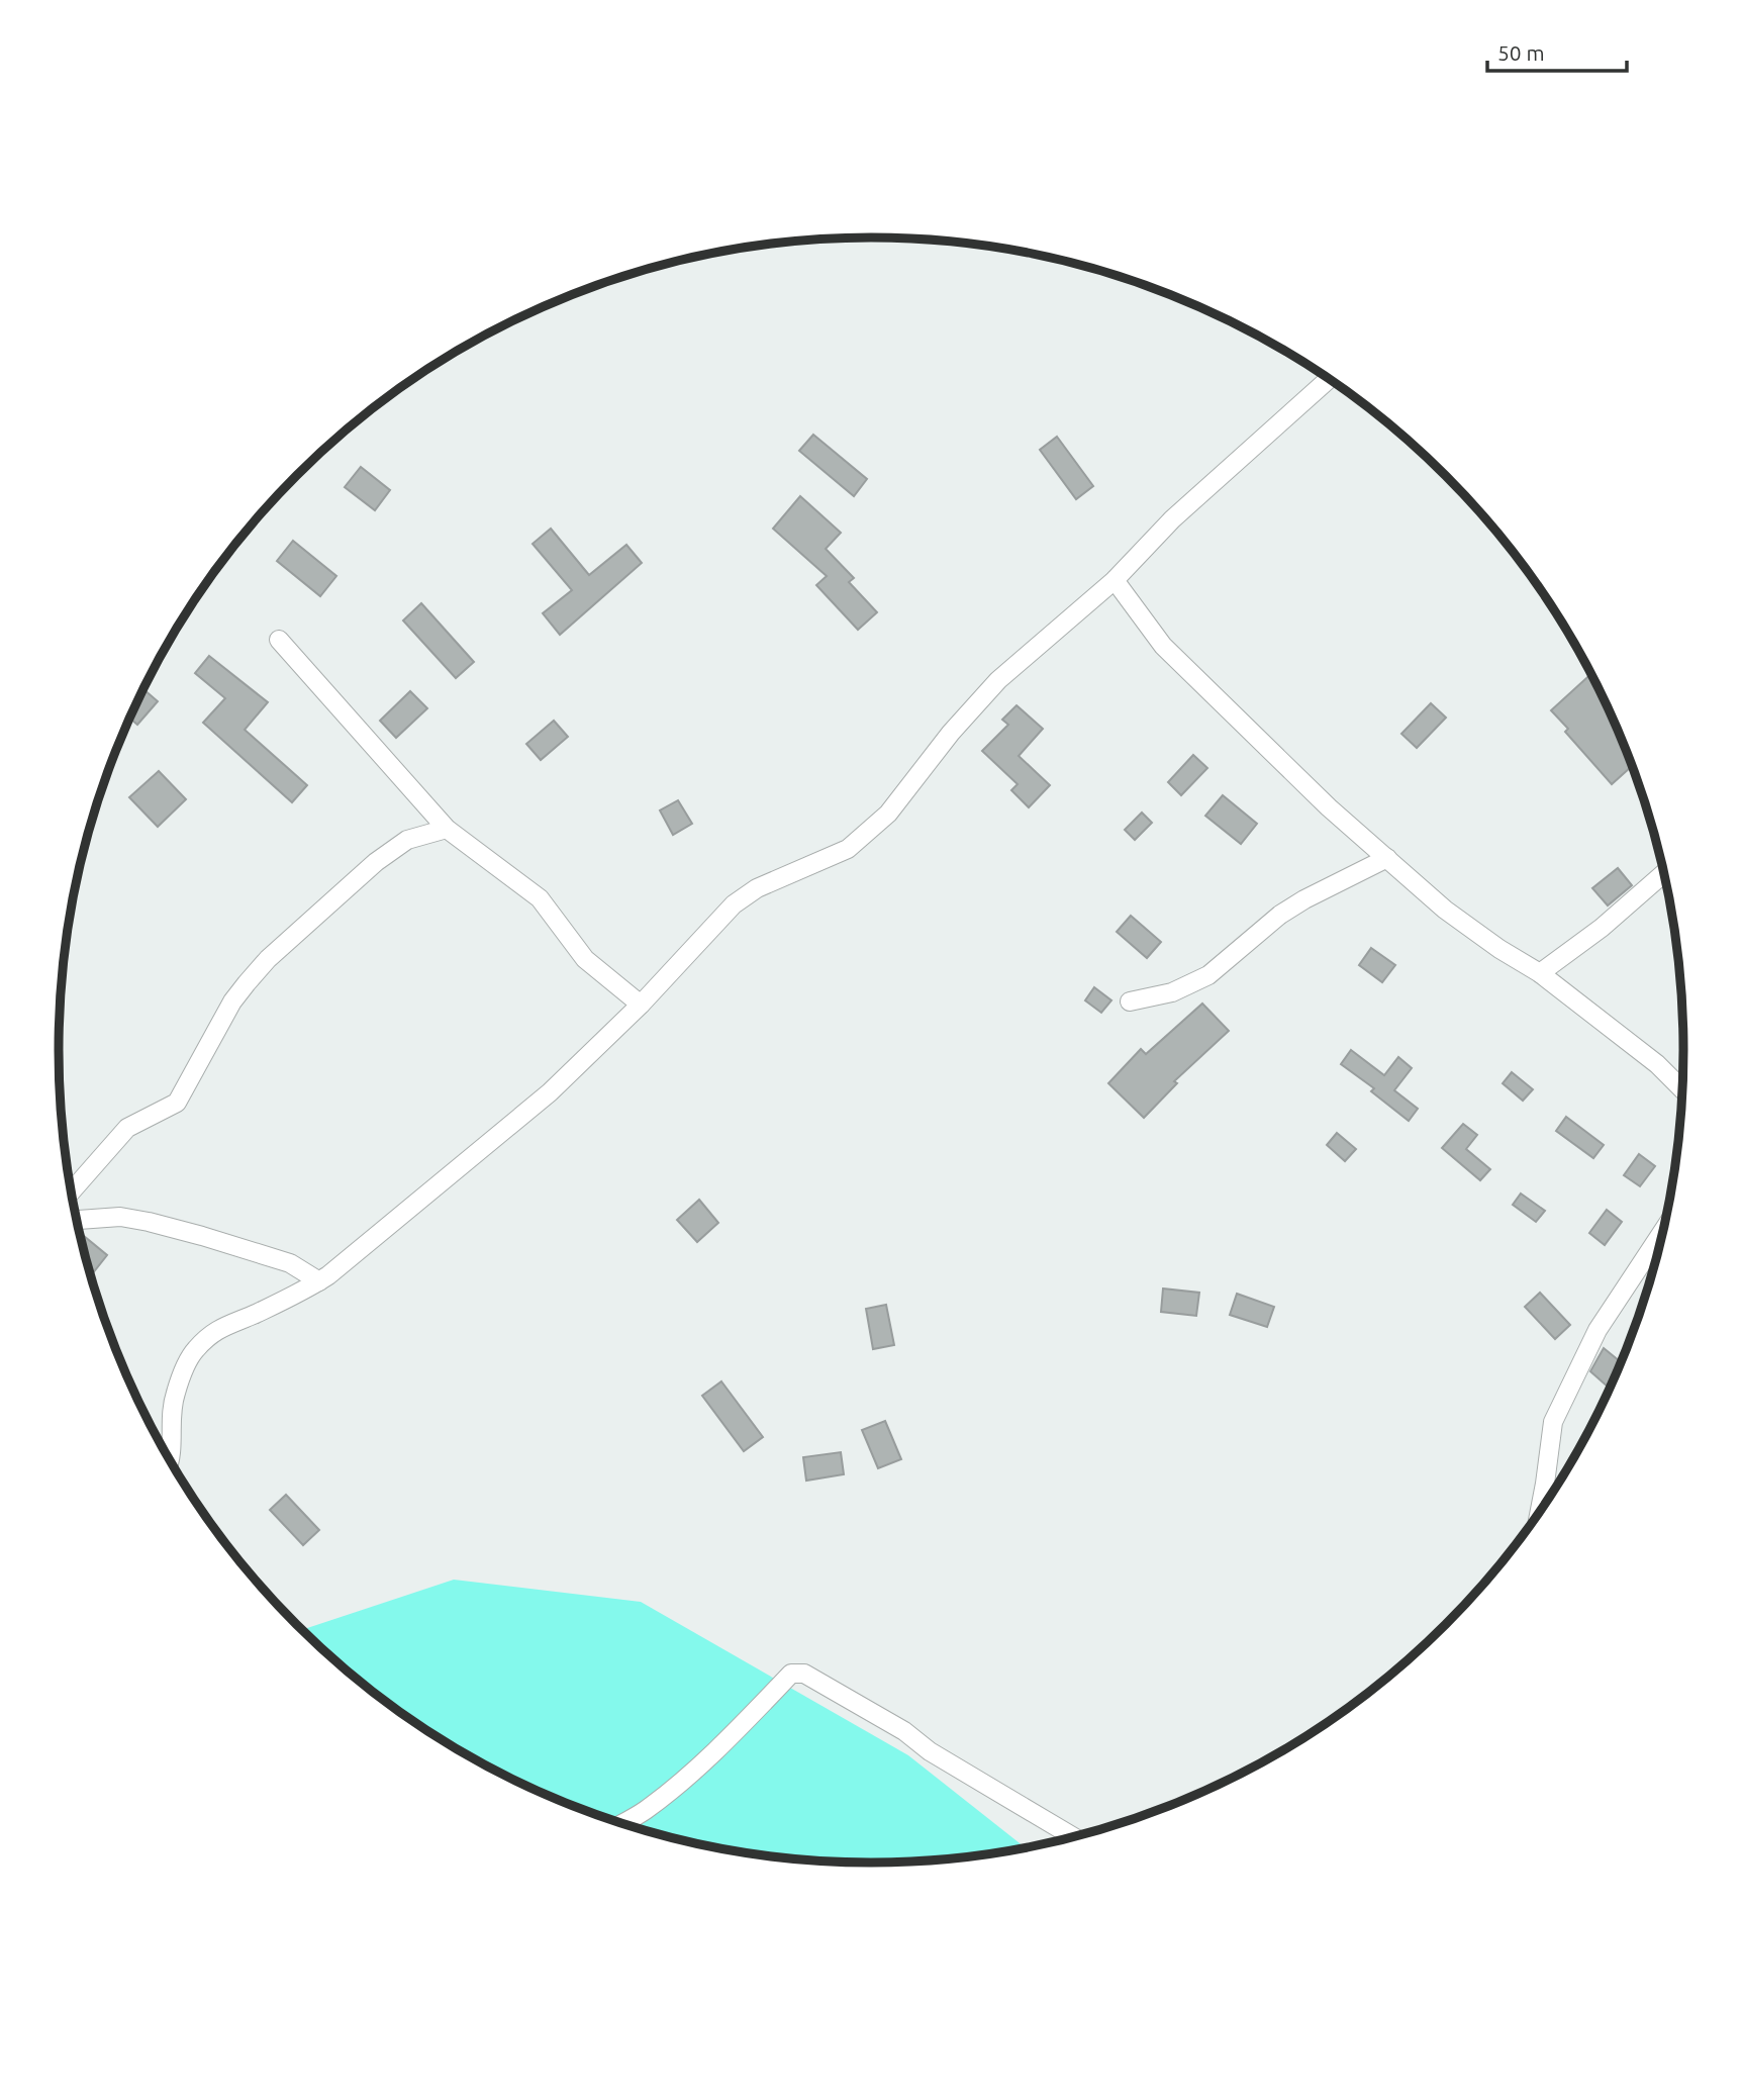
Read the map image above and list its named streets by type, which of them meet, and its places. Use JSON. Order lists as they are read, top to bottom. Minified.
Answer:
{"scale_bar":"50 m"}
